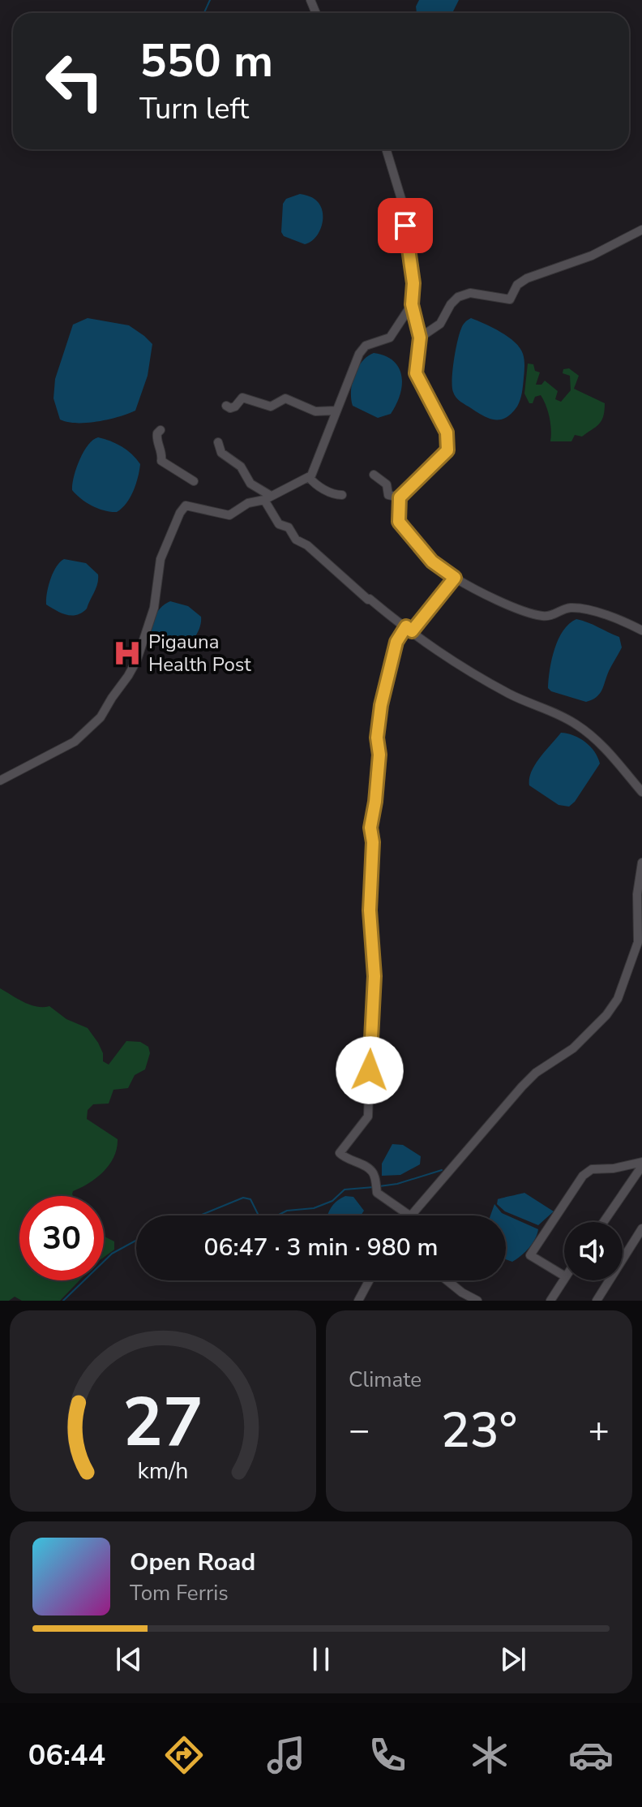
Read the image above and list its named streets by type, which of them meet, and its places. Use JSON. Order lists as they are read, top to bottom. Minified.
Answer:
{"places":{"hospital":["Pigauna Health Post"]},"page":{"turn":["550 m","Turn left"],"limit":"30","trip":"06:47 · 3 min · 980 m","tile":"Climate","heat":["−","23°","+"],"song":["Open Road","Tom Ferris"],"tabs":"06:44","gauge":["27","km/h"]}}
